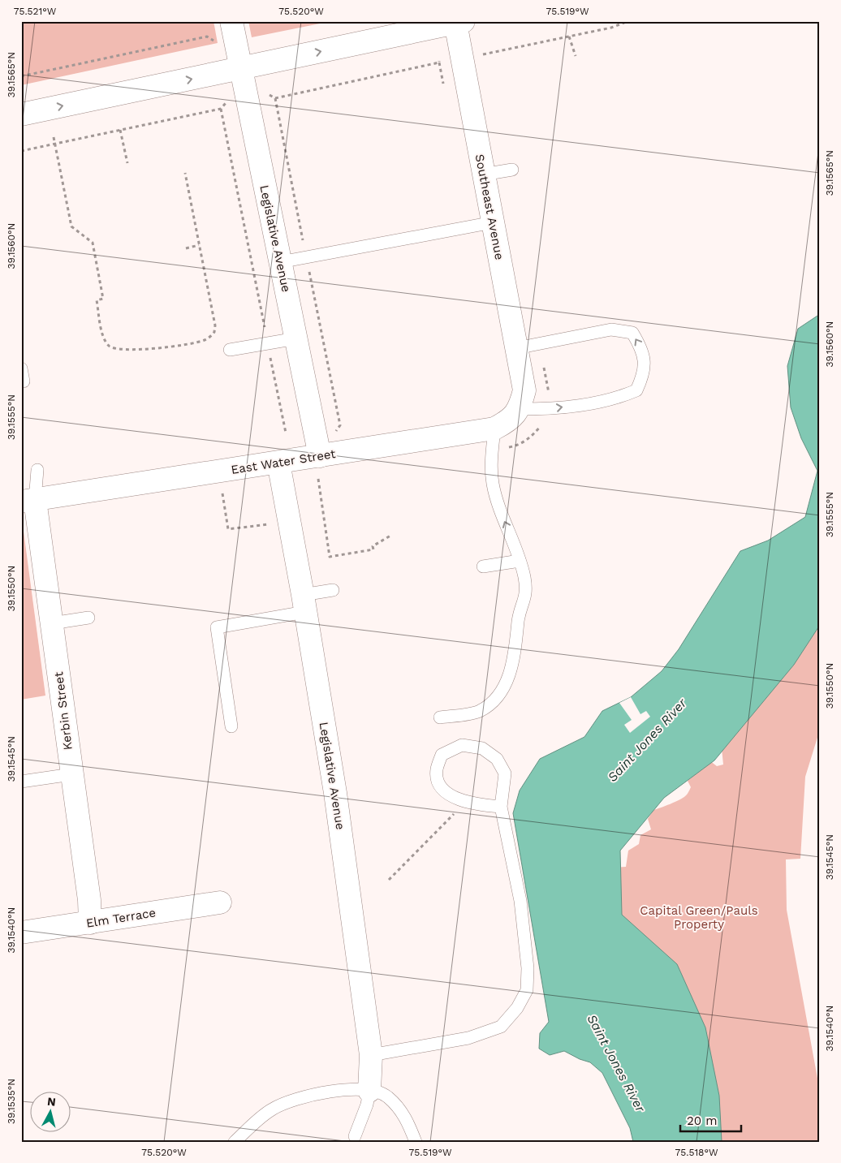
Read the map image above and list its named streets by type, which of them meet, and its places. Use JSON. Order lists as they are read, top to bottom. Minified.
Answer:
{"streets":{"street":["Southeast Avenue","Legislative Avenue","East Water Street","Kerbin Street","Elm Terrace"]},"crossings":[["Southeast Avenue","East Water Street"],["Legislative Avenue","East Water Street"],["East Water Street","Kerbin Street"],["Kerbin Street","Elm Terrace"]],"water":["Saint Jones River"],"parks":["Capital Green/Pauls Property"],"scale_bar":"20 m","north":"top","coordinates":["75.521°W","75.520°W","75.519°W","39.1565°N","39.1560°N","39.1555°N","39.1550°N","39.1545°N","39.1540°N","39.1535°N","75.518°W"]}
